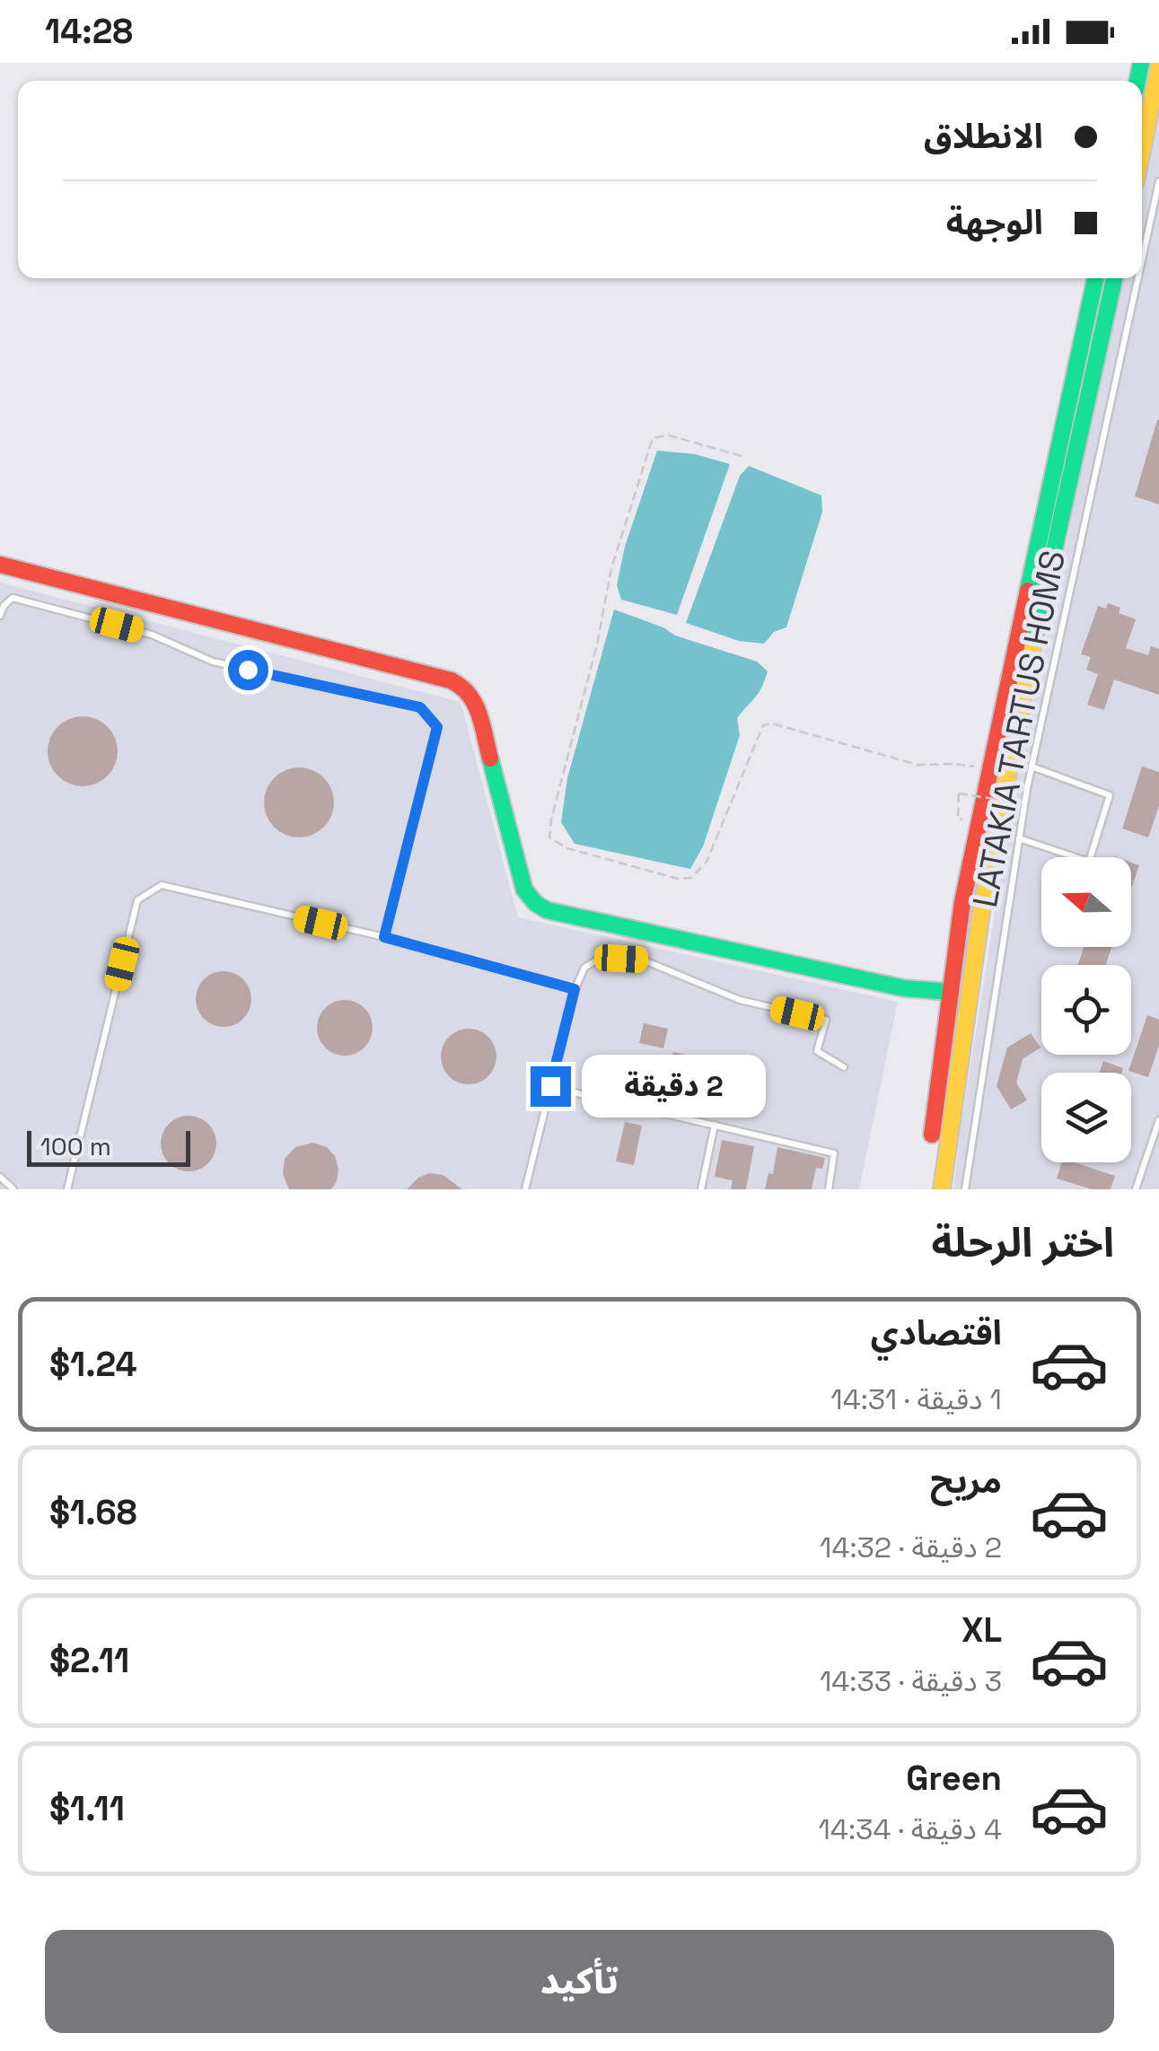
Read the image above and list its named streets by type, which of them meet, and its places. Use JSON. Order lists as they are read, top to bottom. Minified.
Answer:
{"streets":{"main road":["LATAKIA TARTUS HOMS"]},"scale_bar":"100 m","north":"left","page":{"status":"14:28","banner":["الانطلاق","الوجهة"],"bubble":"2 دقيقة","scale":"100 m","heading":"اختر الرحلة","list":[{"name":"اقتصادي","note":"1 دقيقة · 14:31","value":"$1.24"},{"name":"مريح","note":"2 دقيقة · 14:32","value":"$1.68"},{"name":"XL","note":"3 دقيقة · 14:33","value":"$2.11"},{"name":"Green","note":"4 دقيقة · 14:34","value":"$1.11"}],"buttons":"تأكيد"}}
